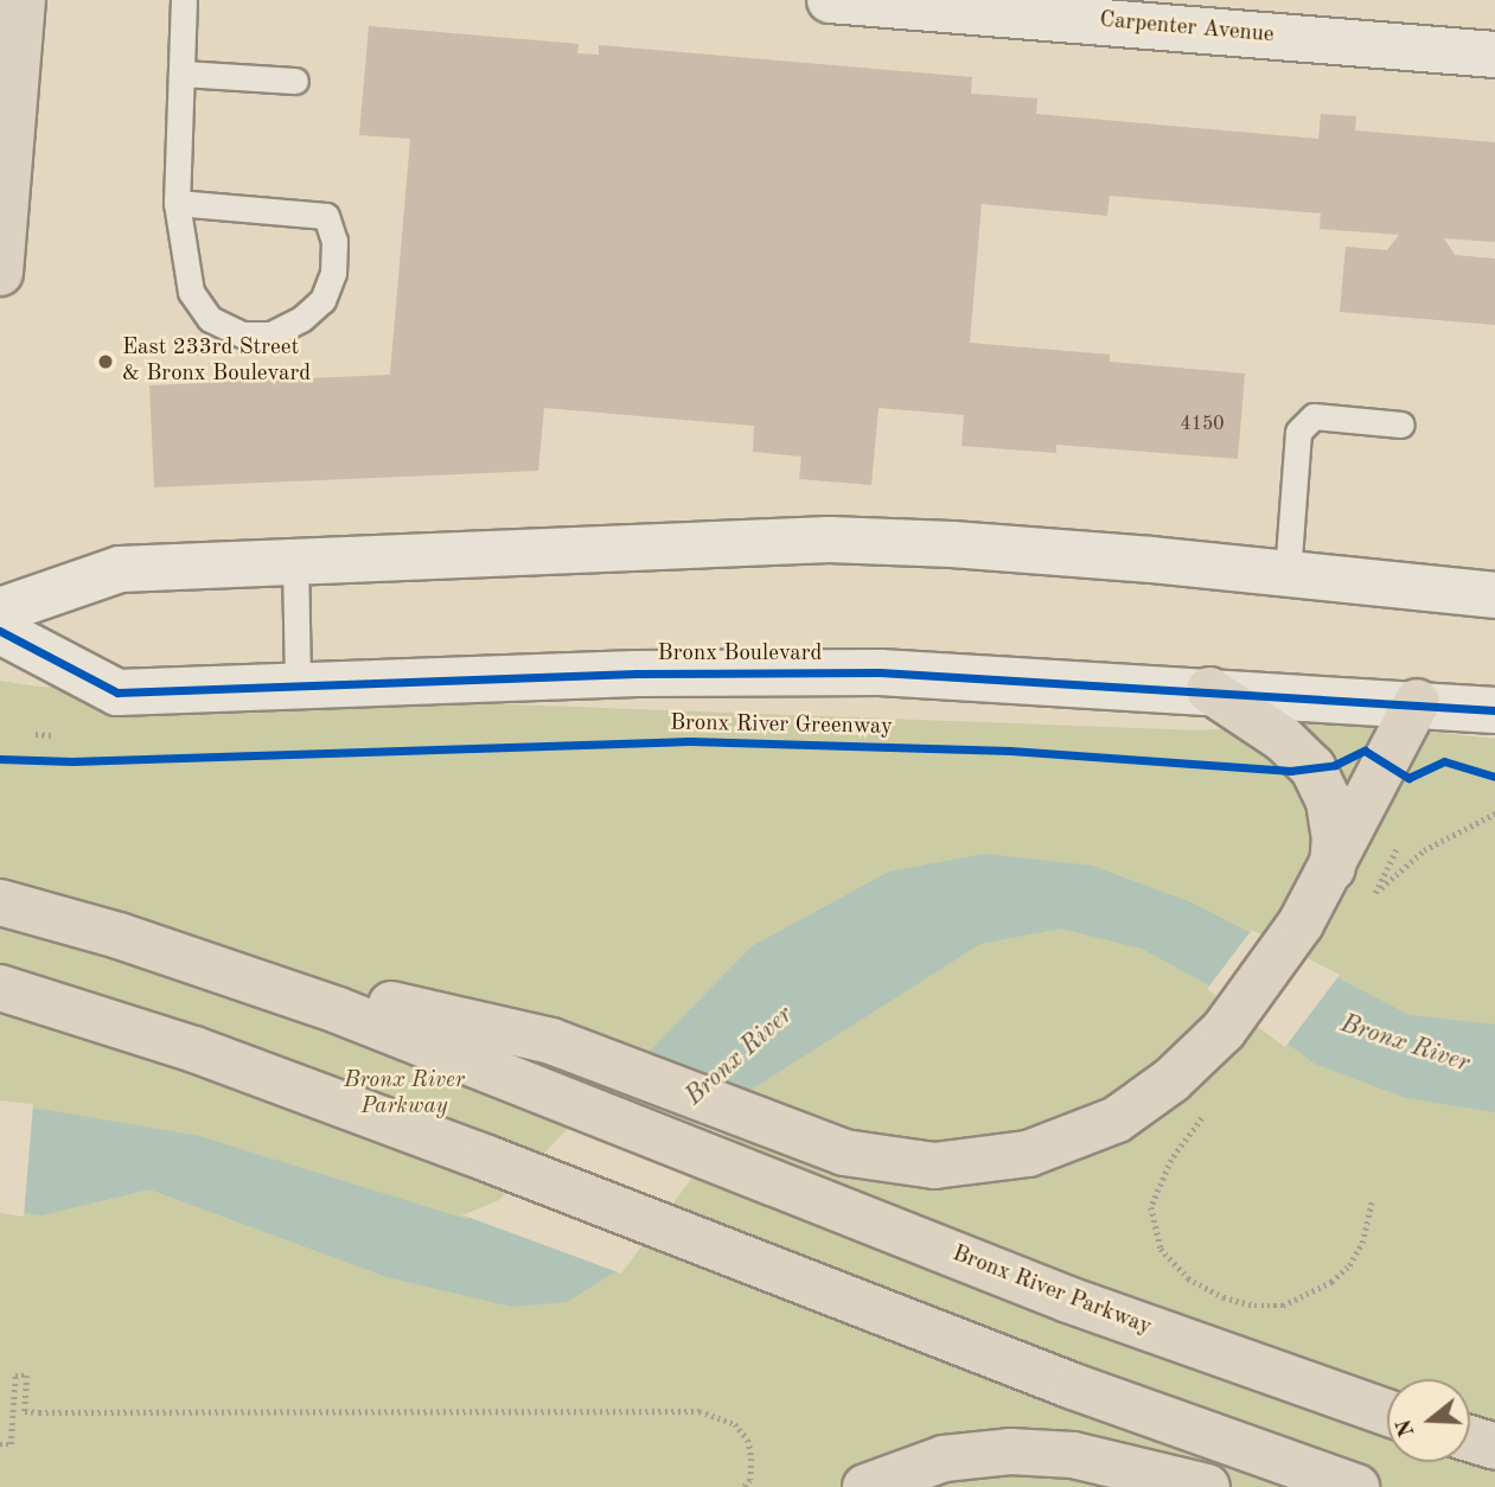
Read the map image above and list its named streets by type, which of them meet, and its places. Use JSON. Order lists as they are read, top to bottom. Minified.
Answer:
{"streets":{"main road":["Bronx River Parkway"],"street":["Carpenter Avenue","Bronx Boulevard"],"cycle path":["Bronx River Greenway"]},"water":["Bronx River"],"parks":["Bronx River Parkway"],"places":["East 233rd Street & Bronx Boulevard"],"house_numbers":["4150"],"north":"left"}
